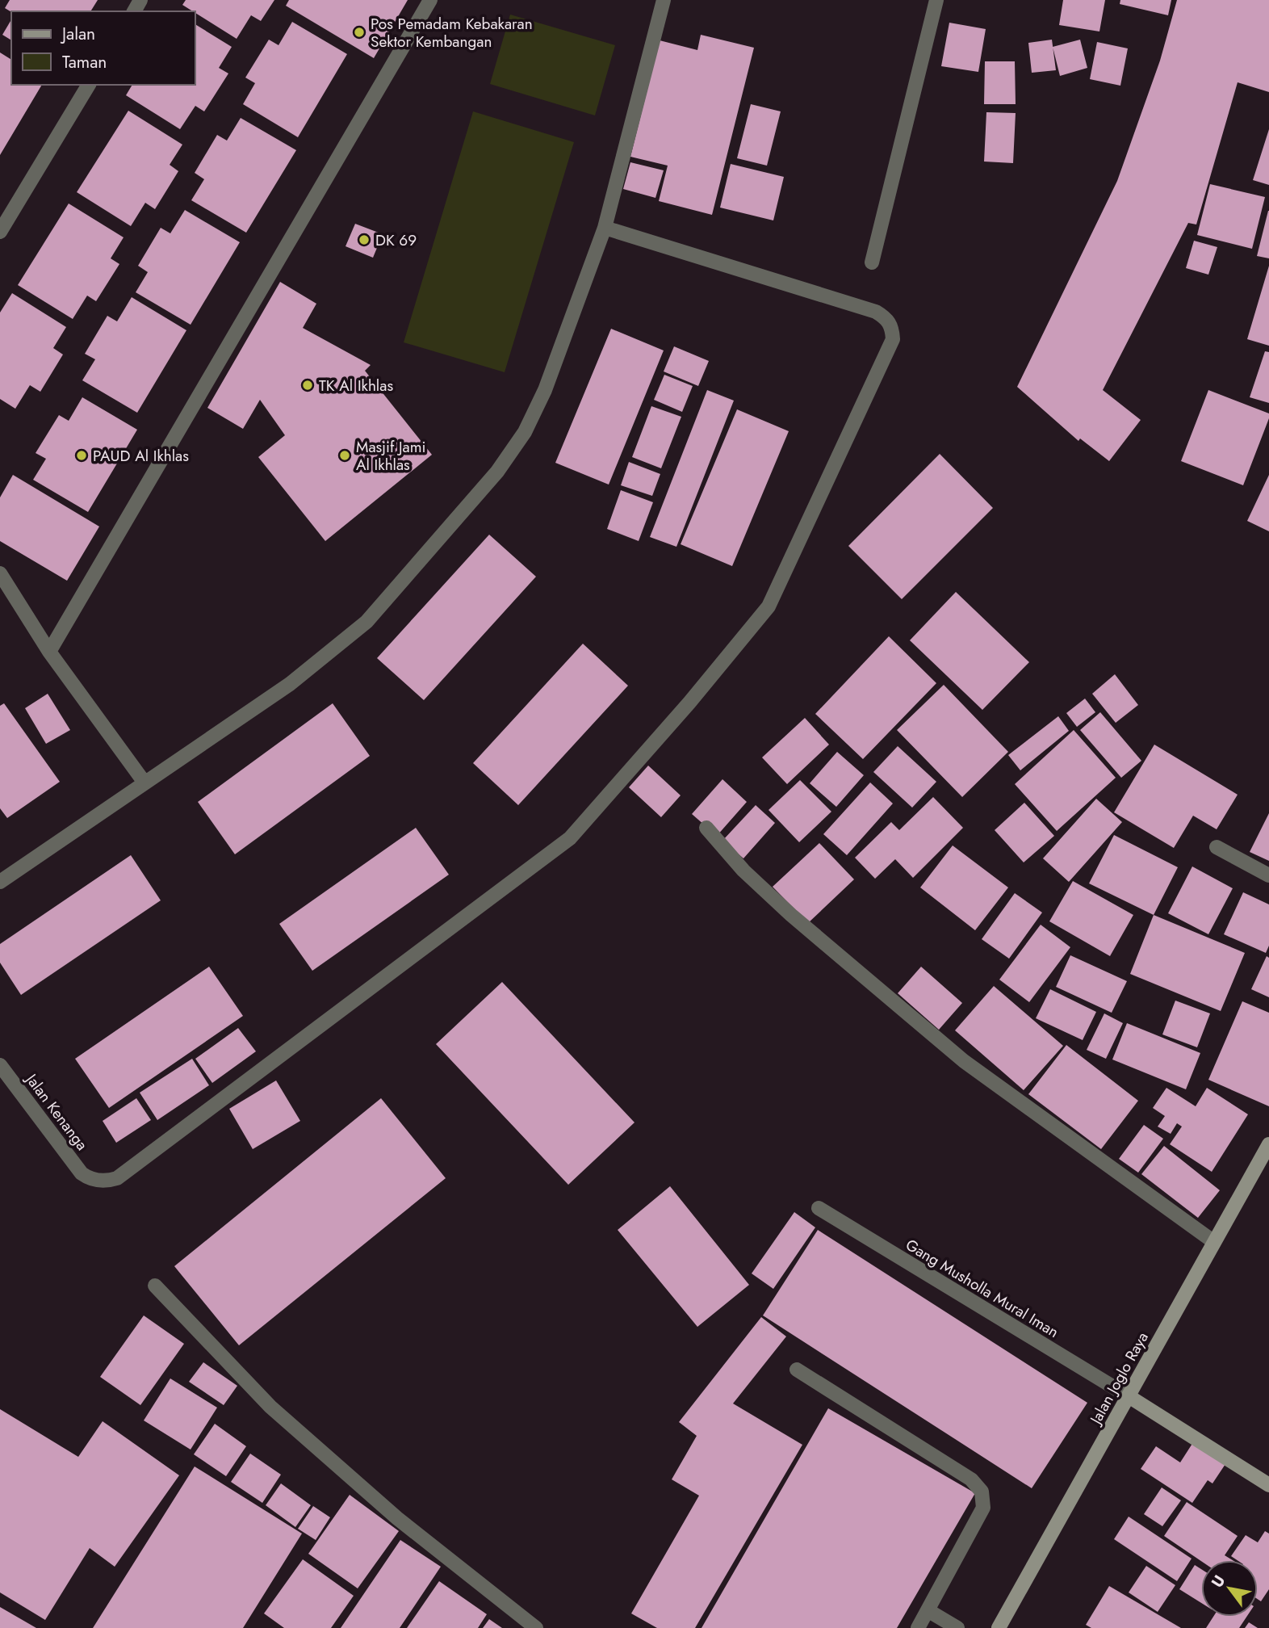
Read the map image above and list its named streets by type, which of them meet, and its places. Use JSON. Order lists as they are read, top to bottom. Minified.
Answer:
{"streets":{"main road":["Jalan Joglo Raya"],"street":["Jalan Kenanga","Gang Musholla Mural Iman"]},"crossings":[["Gang Musholla Mural Iman","Jalan Joglo Raya"]],"places":["Pos Pemadam Kebakaran Sektor Kembangan","DK 69","TK Al Ikhlas","PAUD Al Ikhlas","Masjif Jami Al Ikhlas"],"legend":["Jalan","Taman"],"north":"top left"}
